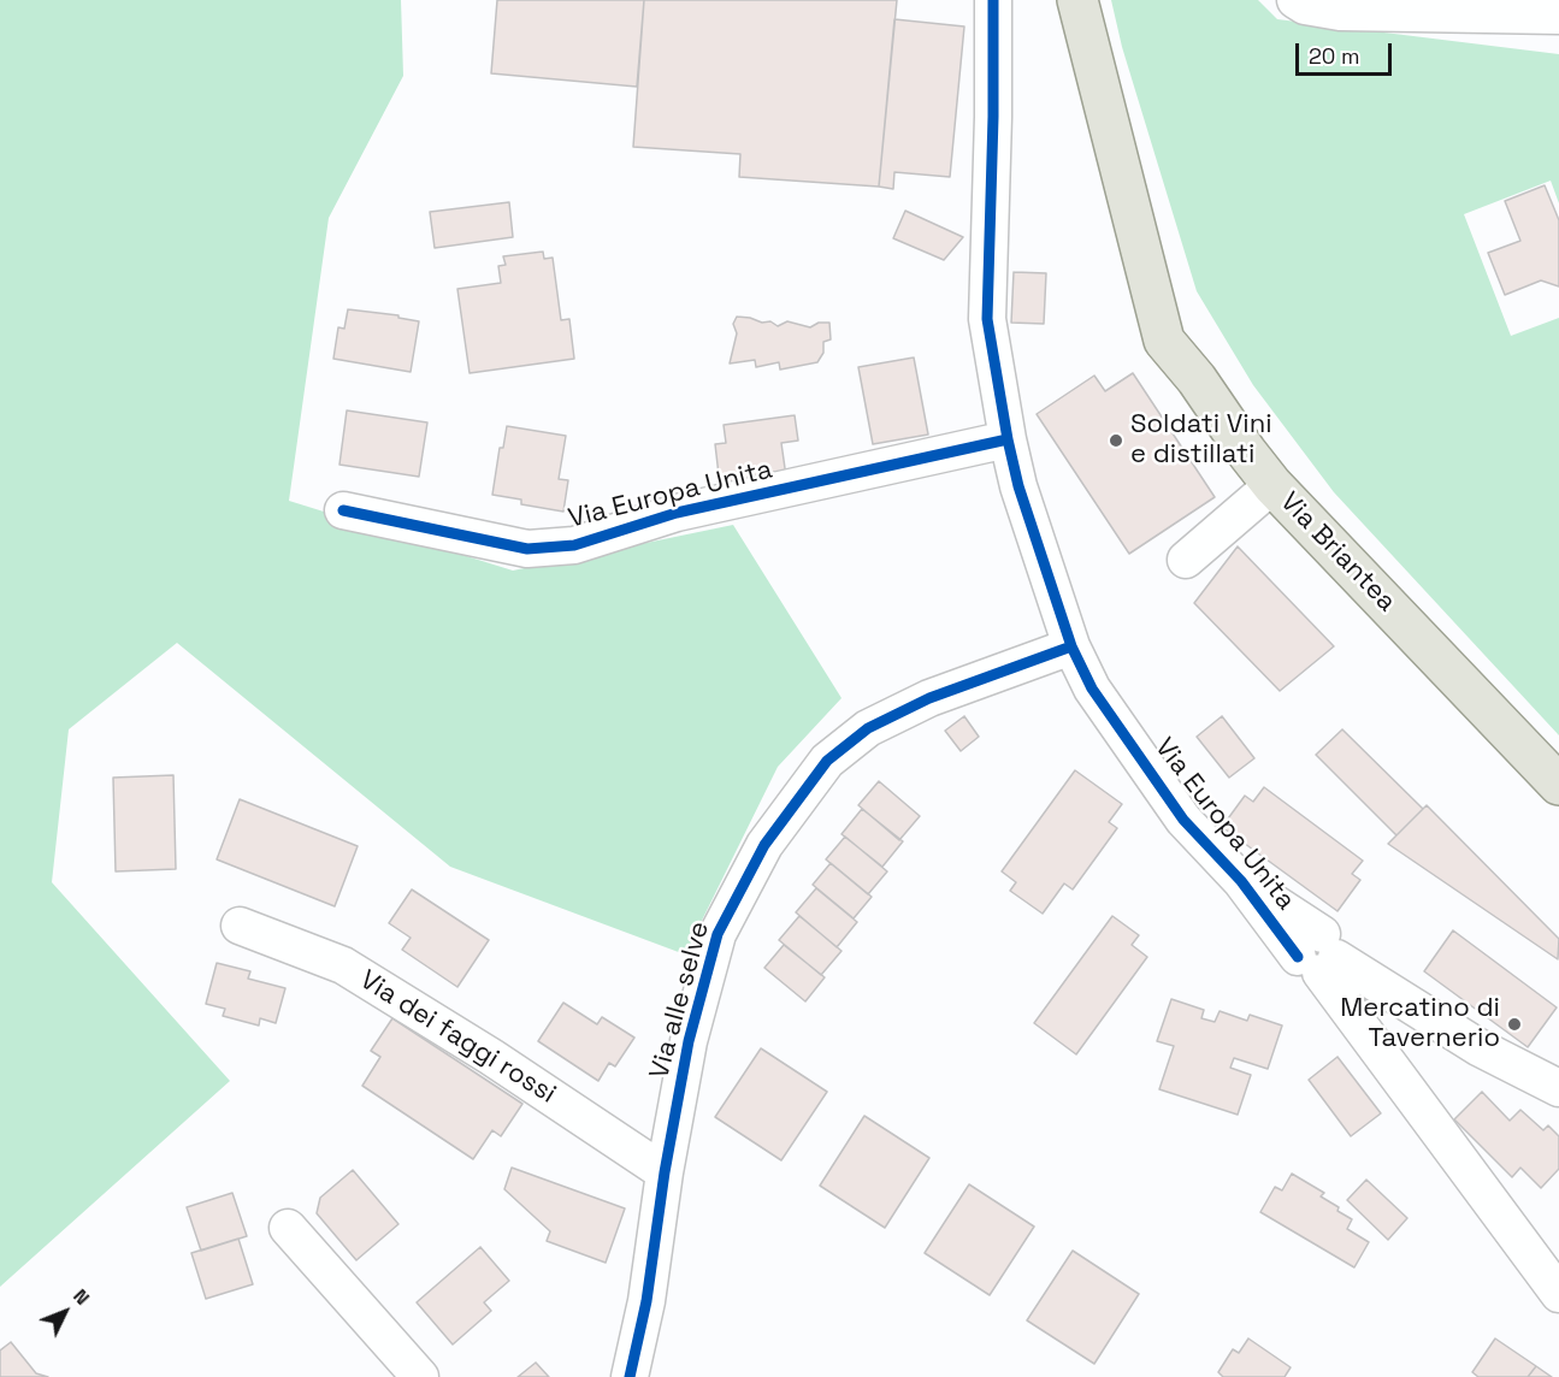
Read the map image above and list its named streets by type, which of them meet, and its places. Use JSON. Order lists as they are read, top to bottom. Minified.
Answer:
{"streets":{"main road":["Via Briantea"],"street":["Via Europa Unita","Via alle selve","Via dei faggi rossi"]},"crossings":[["Via Europa Unita","Via alle selve"],["Via alle selve","Via dei faggi rossi"]],"places":["Soldati Vini e distillati","Mercatino di Tavernerio"],"scale_bar":"20 m","north":"top right"}
